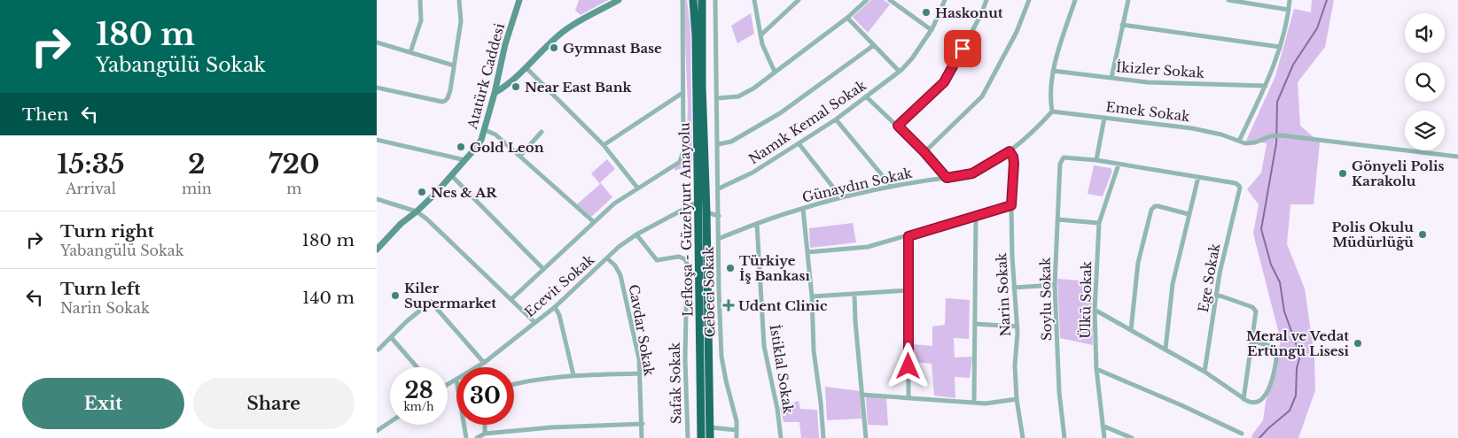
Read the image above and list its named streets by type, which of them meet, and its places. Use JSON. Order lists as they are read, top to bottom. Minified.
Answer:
{"streets":{"highway":["Lefkoşa - Güzelyurt Anayolu"],"main road":["Atatürk Caddesi"],"street":["İkizler Sokak","Emek Sokak","Namık Kemal Sokak","Günaydın Sokak","Ege Sokak","Ecevit Sokak","Cebeci Sokak","Narin Sokak","Soylu Sokak","Ülkü Sokak","Cavdar Sokak","İstiklal Sokak","Safak Sokak"]},"crossings":[["Emek Sokak","Günaydın Sokak"],["Namık Kemal Sokak","Cebeci Sokak"],["Günaydın Sokak","Cebeci Sokak"],["Günaydın Sokak","Narin Sokak"],["Günaydın Sokak","İstiklal Sokak"],["Lefkoşa - Güzelyurt Anayolu","Ecevit Sokak"],["Ecevit Sokak","Cavdar Sokak"],["Ecevit Sokak","Safak Sokak"]],"places":{"other":["Haskonut","Gymnast Base","Near East Bank","Gold Leon","Gönyeli Polis Karakolu","Nes & AR","Polis Okulu Müdürlüğü","Türkiye İş Bankası","Kiler Supermarket","Meral ve Vedat Ertüngü Lisesi"],"health":["Udent Clinic"]},"page":{"turn":["180 m","Yabangülü Sokak"],"then":"Then","eta":["15:35","Arrival","2","min","720","m"],"list":[{"name":"Turn right","note":"Yabangülü Sokak","value":"180 m"},{"name":"Turn left","note":"Narin Sokak","value":"140 m"}],"speed":"28 km/h","limit":"30","buttons":["Exit","Share"]}}
